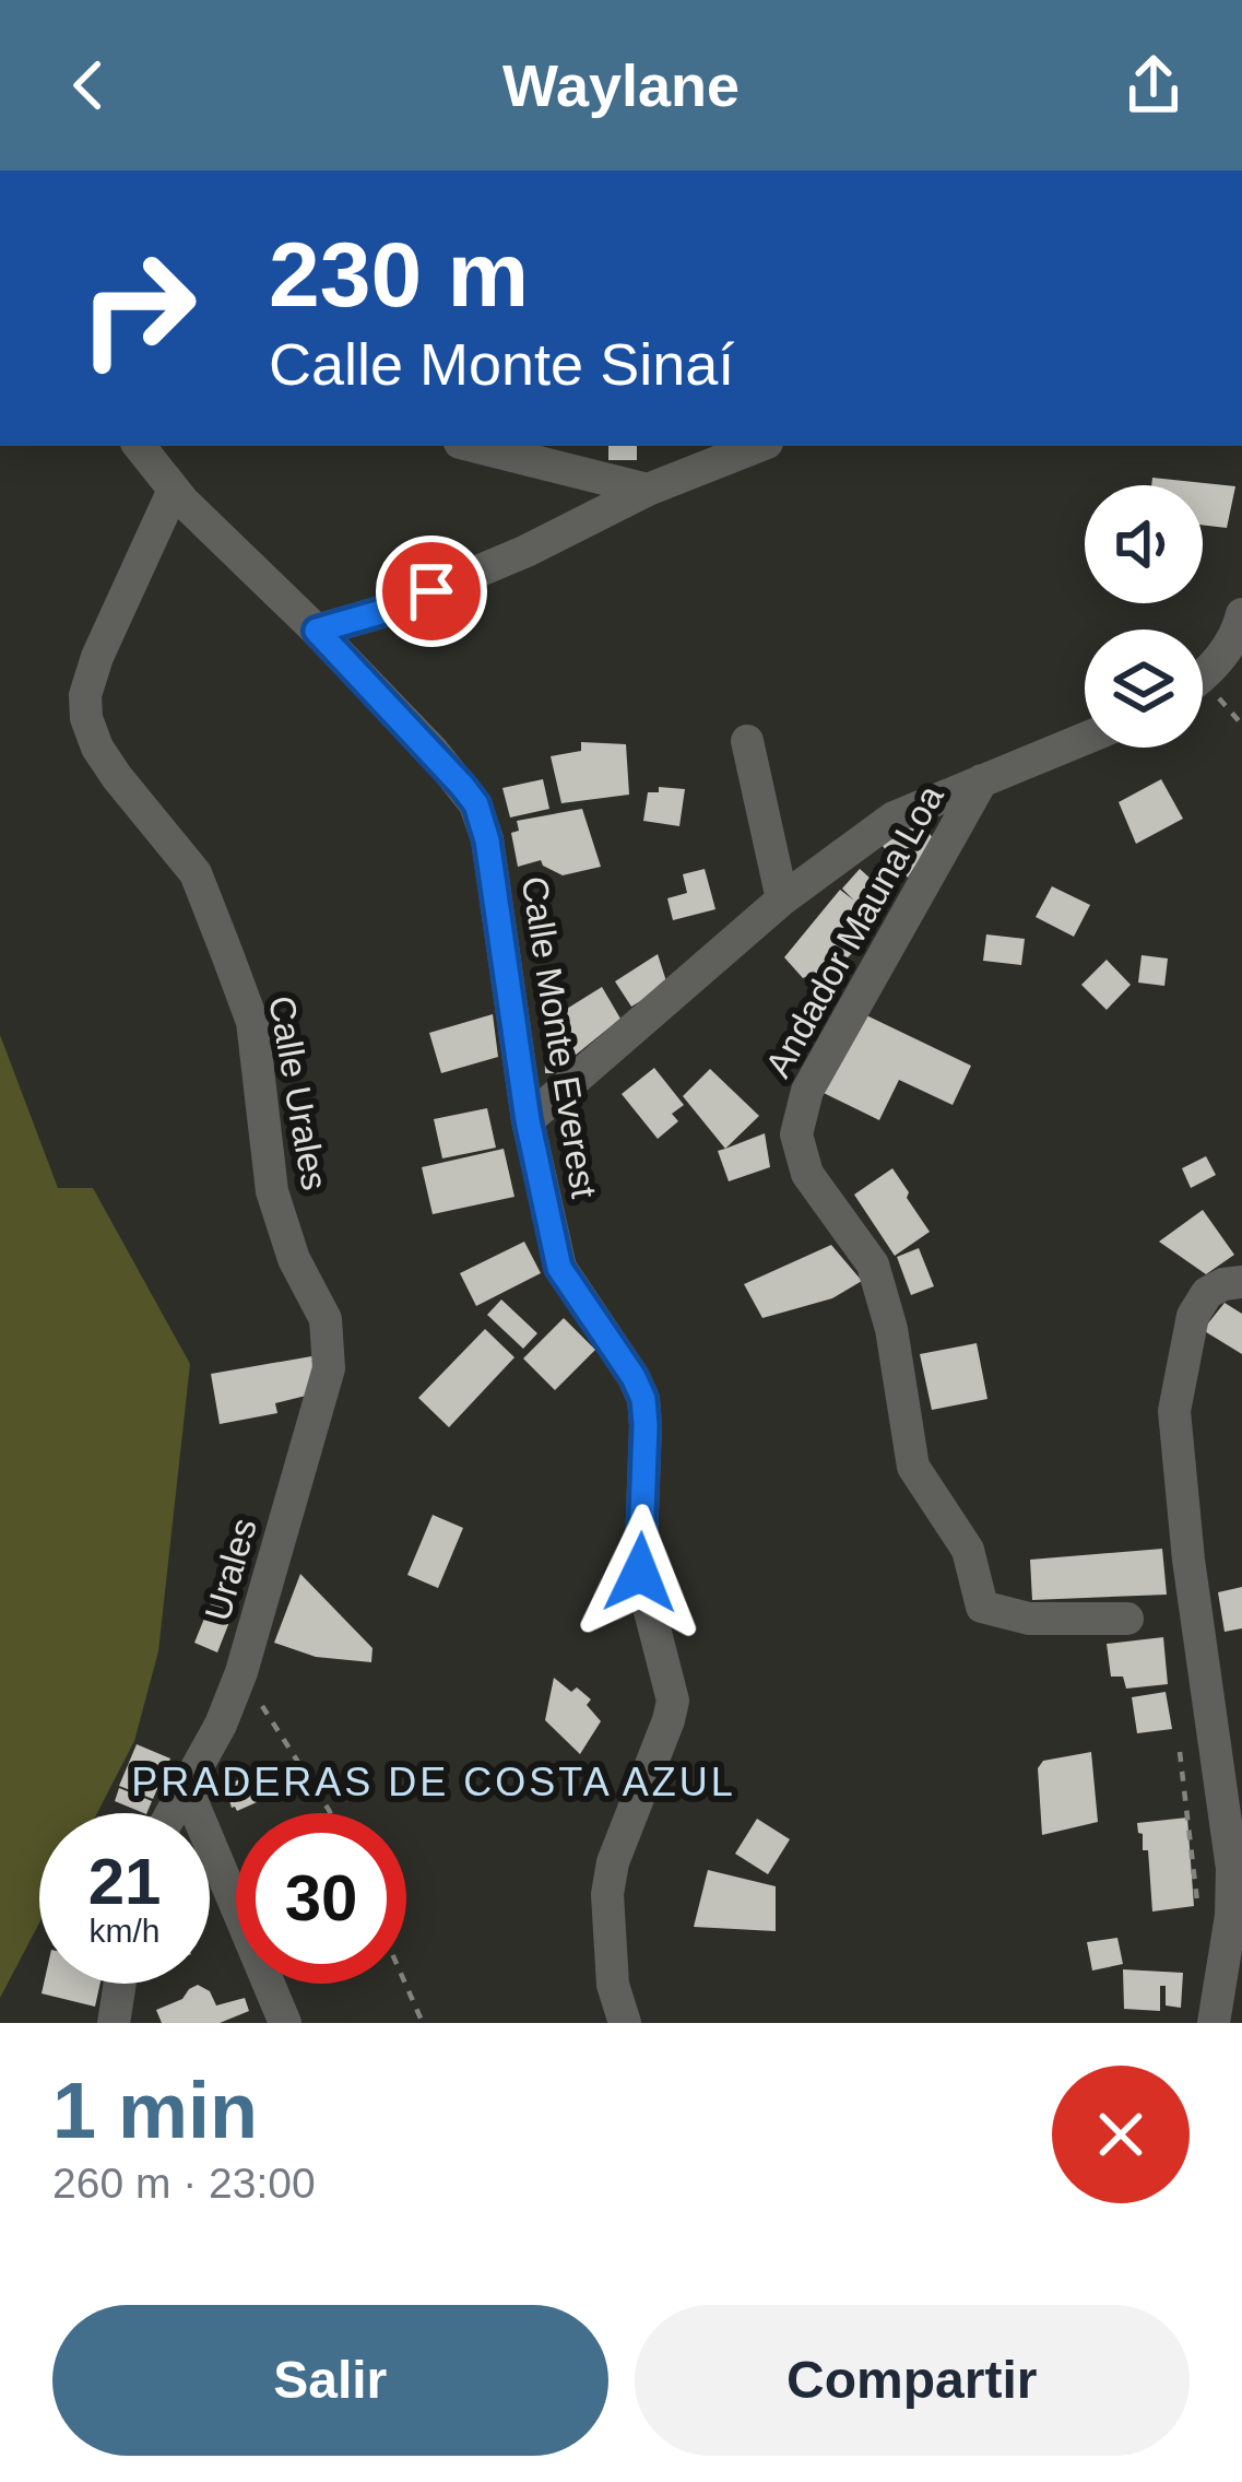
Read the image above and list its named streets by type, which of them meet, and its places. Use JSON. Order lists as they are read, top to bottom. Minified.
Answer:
{"streets":{"street":["Andador Mauna Loa","Calle Monte Everest","Calle Urales","Urales"]},"crossings":[["Calle Monte Everest","Calle Urales"],["Calle Urales","Urales"]],"districts":["PRADERAS DE COSTA AZUL"],"page":{"header":"Waylane","turn":["230 m","Calle Monte Sinaí"],"speed":"21 km/h","limit":"30","heading":["1 min","260 m · 23:00"],"buttons":["Salir","Compartir"]}}
